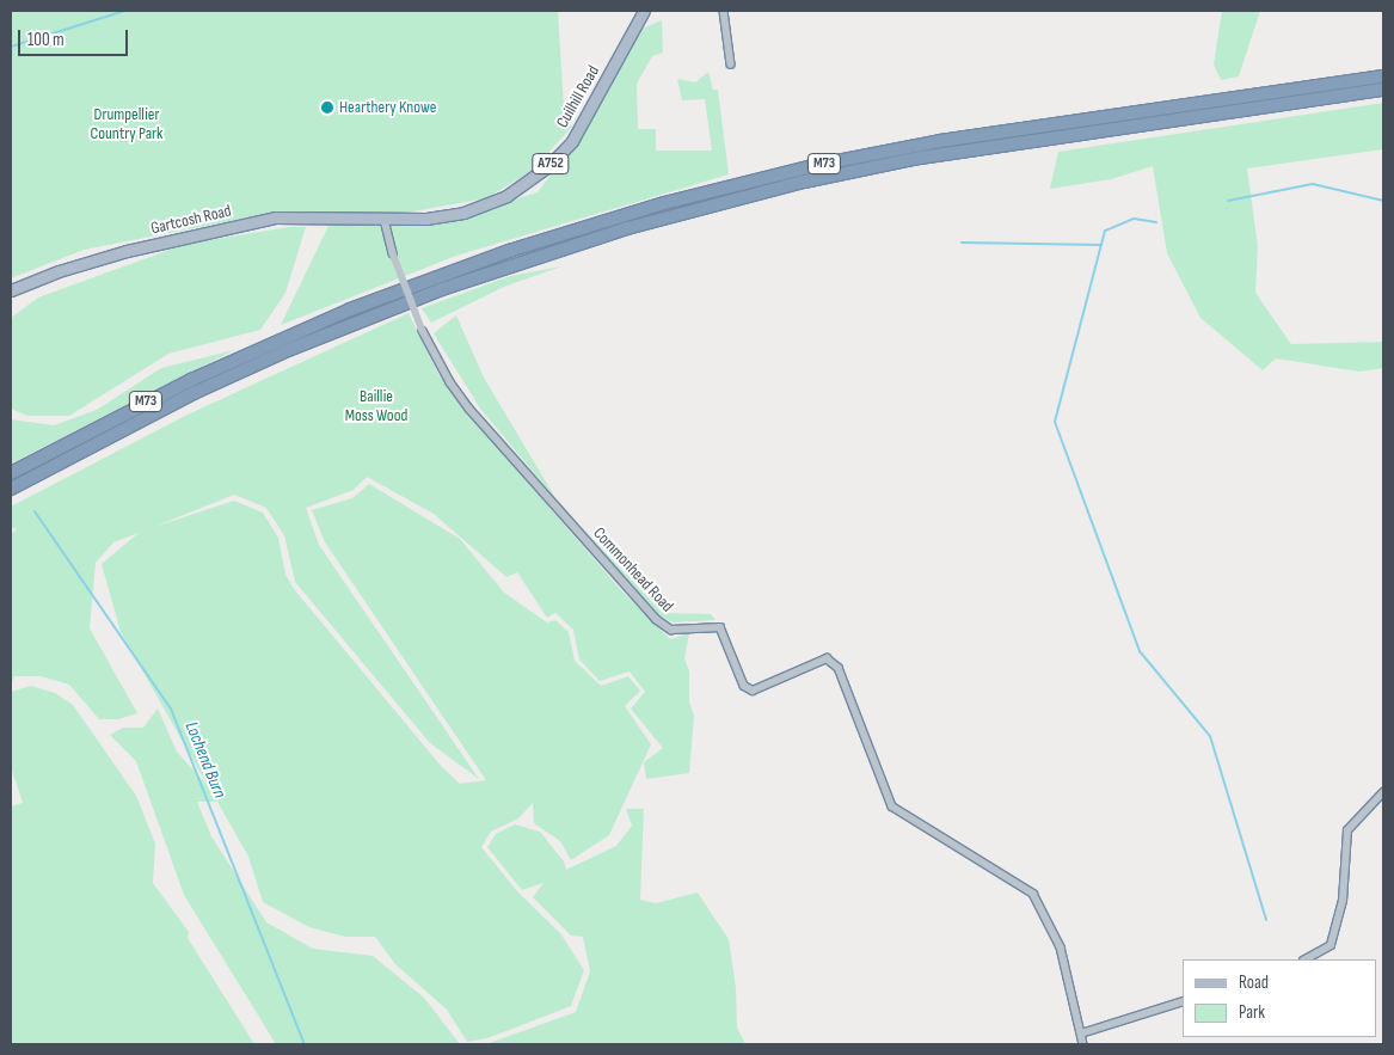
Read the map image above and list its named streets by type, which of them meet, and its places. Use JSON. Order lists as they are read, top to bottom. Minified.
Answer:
{"streets":{"highway":["M73"],"main road":["Cuilhill Road","A752","Gartcosh Road"],"street":["Commonhead Road"]},"crossings":[["Cuilhill Road","Gartcosh Road"],["Cuilhill Road","Commonhead Road"],["Gartcosh Road","Commonhead Road"]],"water":["Lochend Burn"],"parks":["Drumpellier Country Park","Baillie Moss Wood"],"places":["Hearthery Knowe"],"legend":["Road","Park"],"scale_bar":"100 m"}
